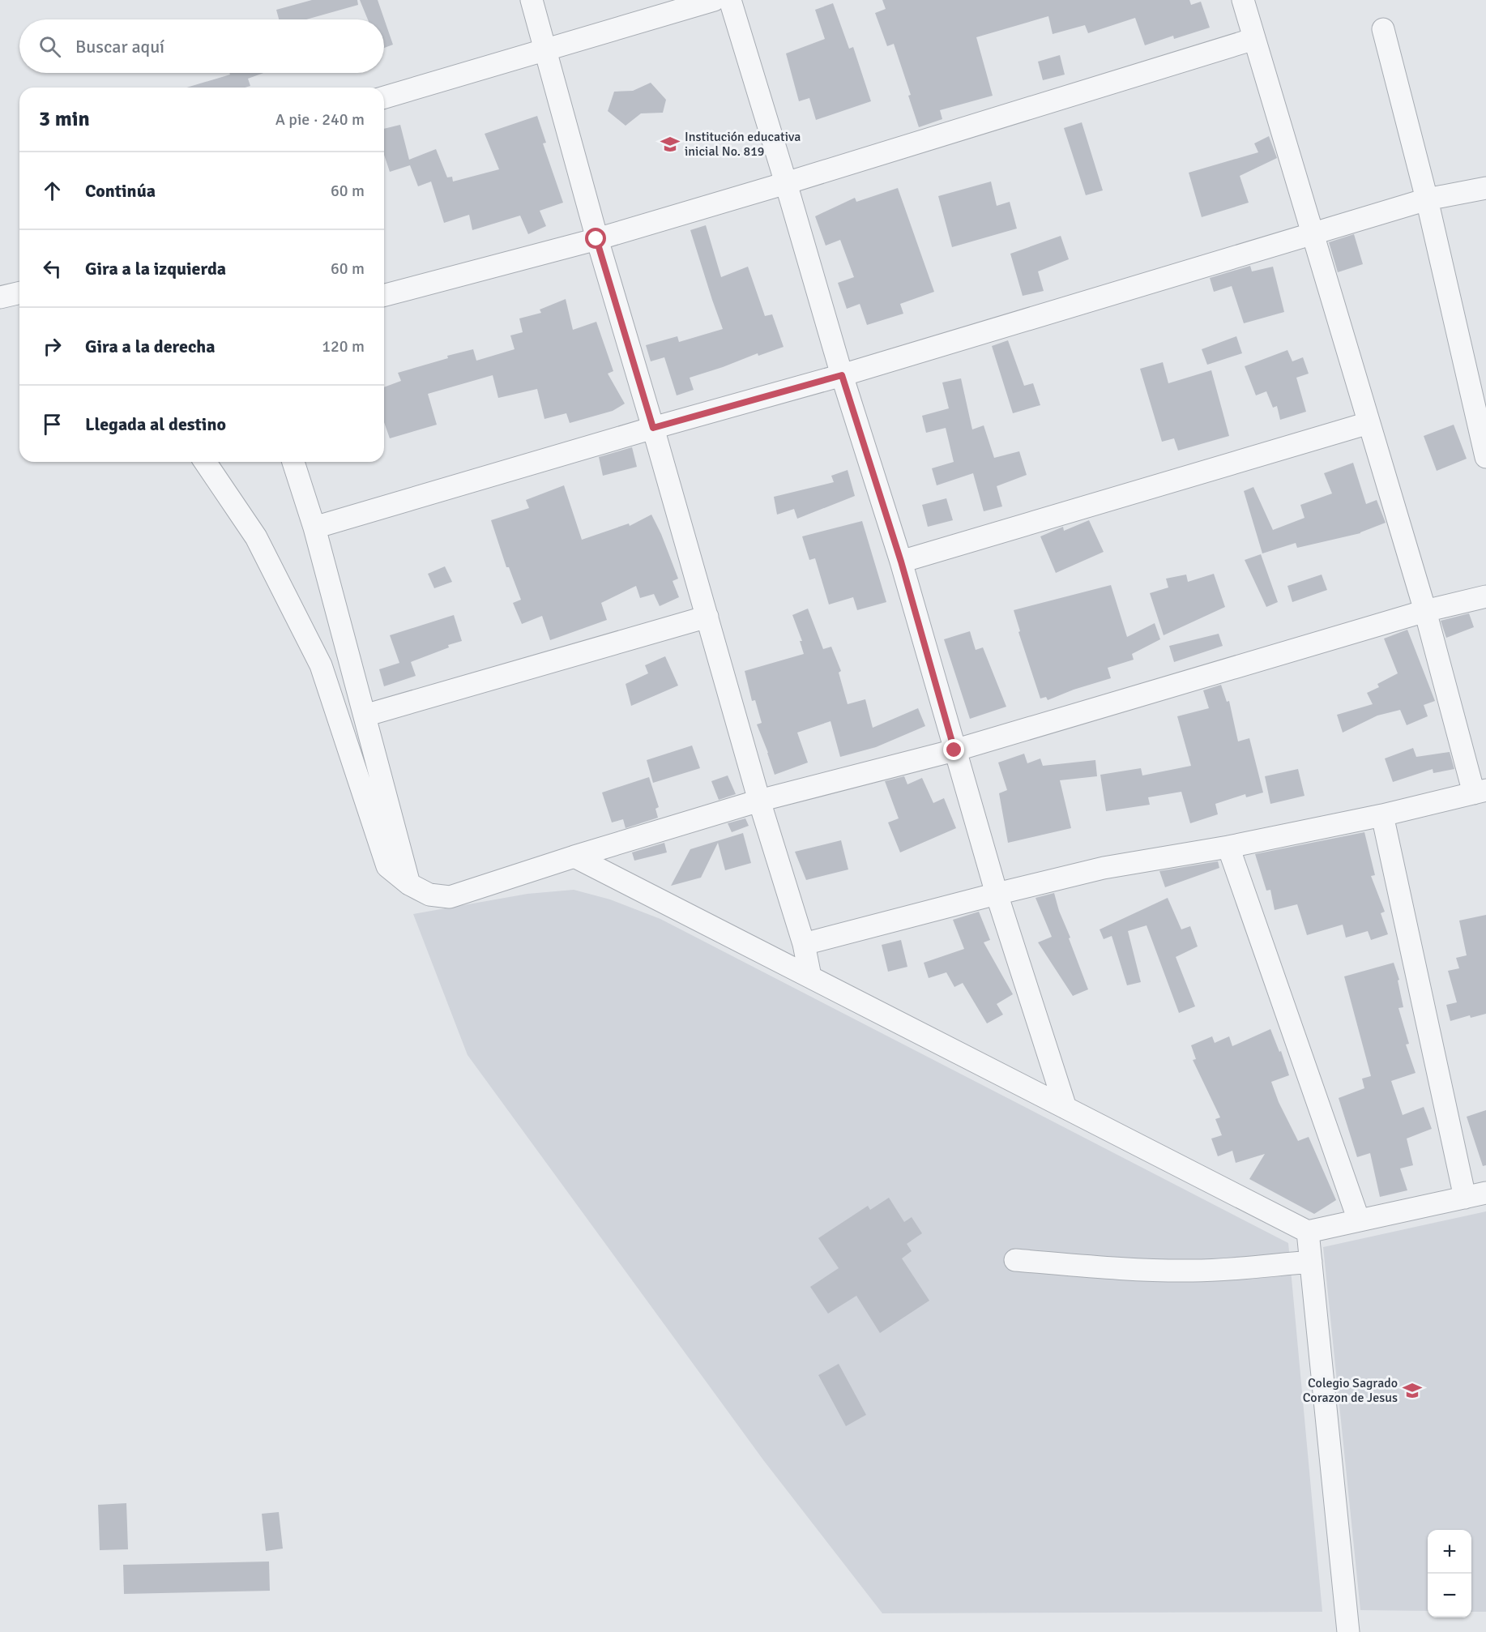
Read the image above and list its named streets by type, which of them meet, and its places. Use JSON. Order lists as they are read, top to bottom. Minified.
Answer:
{"places":{"school or university":["Institución educativa inicial No. 819","Colegio Sagrado Corazon de Jesus"]},"page":{"search":"Buscar aquí","heading":["3 min","A pie · 240 m"],"list":[["Continúa","60 m"],["Gira a la izquierda","60 m"],["Gira a la derecha","120 m"],"Llegada al destino"],"map_buttons":["+","−"]}}
